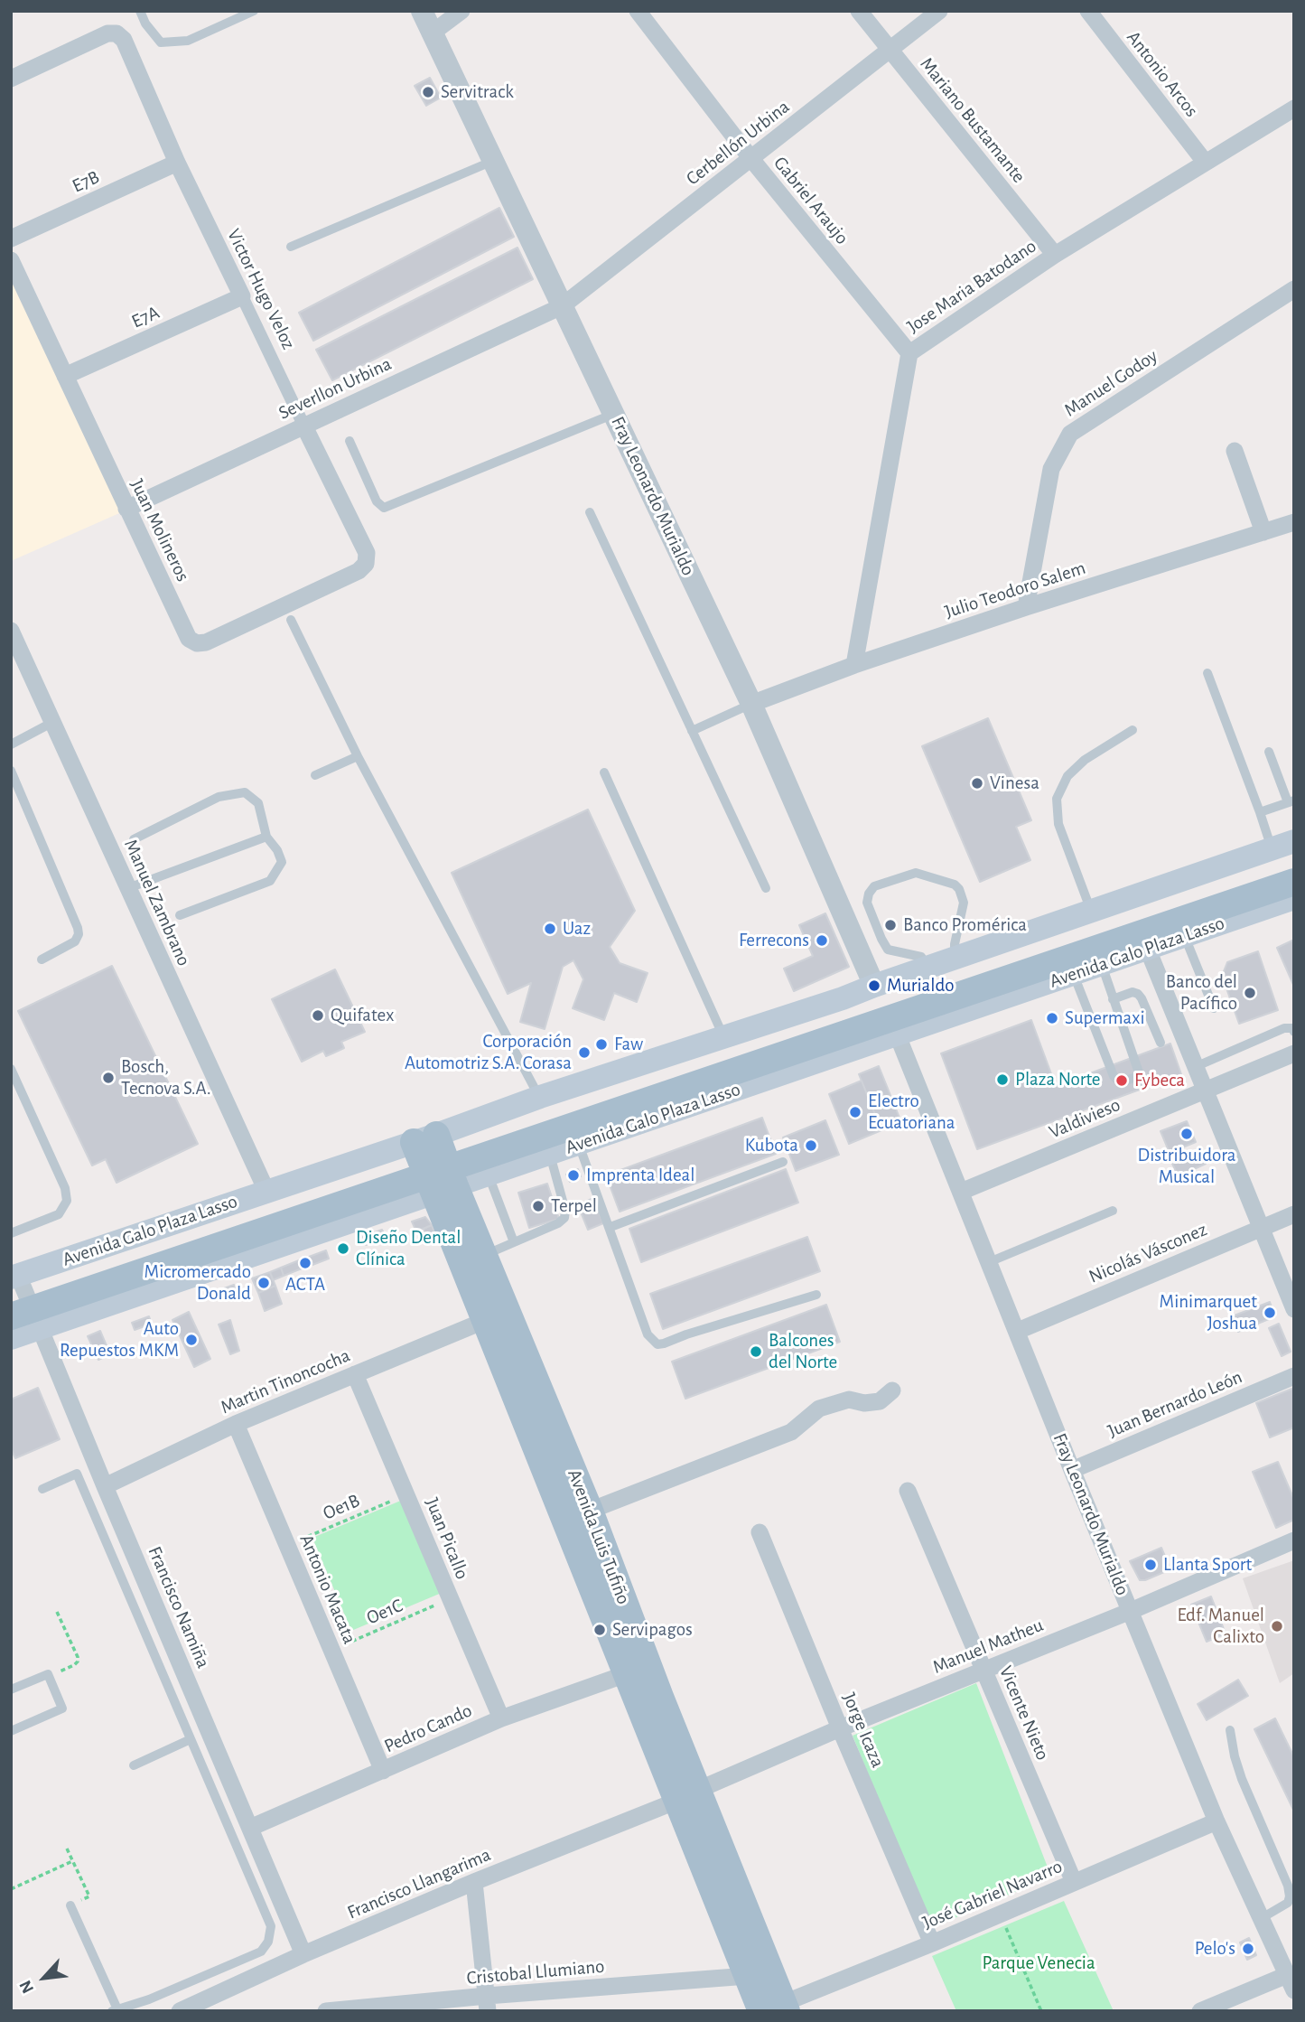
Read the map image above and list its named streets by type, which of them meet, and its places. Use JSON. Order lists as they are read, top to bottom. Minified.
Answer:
{"streets":{"main road":["Avenida Galo Plaza Lasso","Avenida Luis Tufiño"],"street":["Antonio Arcos","Mariano Bustamante","Cerbellón Urbina","E7B","Gabriel Araujo","Jose Maria Batodano","Victor Hugo Veloz","E7A","Manuel Godoy","Severllon Urbina","Fray Leonardo Murialdo","Juan Molineros","Julio Teodoro Salem","Manuel Zambrano","Valdivieso","Nicolás Vásconez","Martin Tinoncocha","Juan Bernardo León","Juan Picallo","Antonio Macata","Francisco Namiña","Manuel Matheu","Vicente Nieto","Pedro Cando","Jorge Icaza","Francisco Llangarima","José Gabriel Navarro","Cristobal Llumiano"],"path":["Oe1B","Oe1C"]},"crossings":[["Antonio Arcos","Jose Maria Batodano"],["Mariano Bustamante","Cerbellón Urbina"],["Mariano Bustamante","Jose Maria Batodano"],["Cerbellón Urbina","Gabriel Araujo"],["Cerbellón Urbina","Severllon Urbina"],["Cerbellón Urbina","Fray Leonardo Murialdo"],["E7B","Victor Hugo Veloz"],["Gabriel Araujo","Jose Maria Batodano"],["Jose Maria Batodano","Julio Teodoro Salem"],["Victor Hugo Veloz","E7A"],["Victor Hugo Veloz","Severllon Urbina"],["Victor Hugo Veloz","Juan Molineros"],["E7A","Juan Molineros"],["Manuel Godoy","Julio Teodoro Salem"],["Severllon Urbina","Fray Leonardo Murialdo"],["Severllon Urbina","Juan Molineros"],["Fray Leonardo Murialdo","Julio Teodoro Salem"],["Fray Leonardo Murialdo","Avenida Galo Plaza Lasso"],["Fray Leonardo Murialdo","Valdivieso"],["Fray Leonardo Murialdo","Nicolás Vásconez"],["Fray Leonardo Murialdo","Juan Bernardo León"],["Fray Leonardo Murialdo","Manuel Matheu"],["Fray Leonardo Murialdo","José Gabriel Navarro"],["Manuel Zambrano","Avenida Galo Plaza Lasso"],["Avenida Galo Plaza Lasso","Avenida Luis Tufiño"],["Avenida Galo Plaza Lasso","Francisco Namiña"],["Martin Tinoncocha","Avenida Luis Tufiño"],["Martin Tinoncocha","Juan Picallo"],["Martin Tinoncocha","Antonio Macata"],["Martin Tinoncocha","Francisco Namiña"],["Oe1B","Juan Picallo"],["Oe1B","Antonio Macata"],["Avenida Luis Tufiño","Manuel Matheu"],["Avenida Luis Tufiño","Pedro Cando"],["Avenida Luis Tufiño","Francisco Llangarima"],["Avenida Luis Tufiño","José Gabriel Navarro"],["Avenida Luis Tufiño","Cristobal Llumiano"],["Juan Picallo","Oe1C"],["Juan Picallo","Pedro Cando"],["Antonio Macata","Oe1C"],["Antonio Macata","Pedro Cando"],["Francisco Namiña","Pedro Cando"],["Francisco Namiña","Francisco Llangarima"],["Manuel Matheu","Vicente Nieto"],["Manuel Matheu","Jorge Icaza"],["Manuel Matheu","Francisco Llangarima"],["Vicente Nieto","José Gabriel Navarro"],["Jorge Icaza","José Gabriel Navarro"]],"parks":["Parque Venecia"],"places":["Servitrack","Vinesa","Banco Promérica","Uaz","Ferrecons","Murialdo","Banco del Pacífico","Quifatex","Supermaxi","Faw","Corporación Automotriz S.A. Corasa","Bosch, Tecnova S.A.","Plaza Norte","Fybeca","Electro Ecuatoriana","Distribuidora Musical","Kubota","Imprenta Ideal","Terpel","Diseño Dental Clínica","ACTA","Micromercado Donald","Minimarquet Joshua","Auto Repuestos MKM","Balcones del Norte","Llanta Sport","Edf. Manuel Calixto","Servipagos","Pelo's"],"north":"bottom left"}
